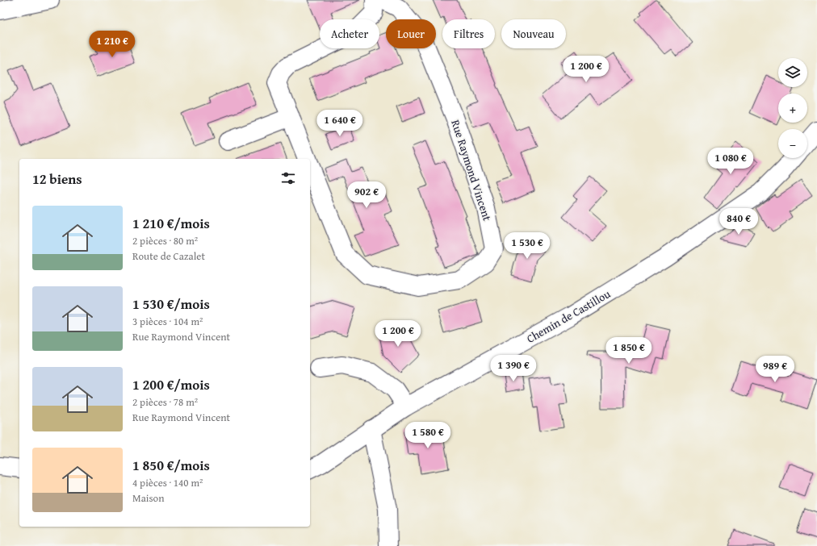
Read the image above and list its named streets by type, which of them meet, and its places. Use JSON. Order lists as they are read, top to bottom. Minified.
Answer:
{"streets":{"street":["Rue Raymond Vincent","Chemin de Castillou"]},"page":{"chip":["Acheter","Louer","Filtres","Nouveau"],"price":["1 210 €","1 200 €","1 640 €","1 080 €","902 €","840 €","1 530 €","1 200 €","1 850 €","1 390 €","989 €","1 580 €"],"map_buttons":["+","−"],"heading":"12 biens","list":[{"name":"1 210 €/mois","note":"2 pièces · 80 m² · Route de Cazalet"},{"name":"1 530 €/mois","note":"3 pièces · 104 m² · Rue Raymond Vincent"},{"name":"1 200 €/mois","note":"2 pièces · 78 m² · Rue Raymond Vincent"},{"name":"1 850 €/mois","note":"4 pièces · 140 m² · Maison"}]}}
